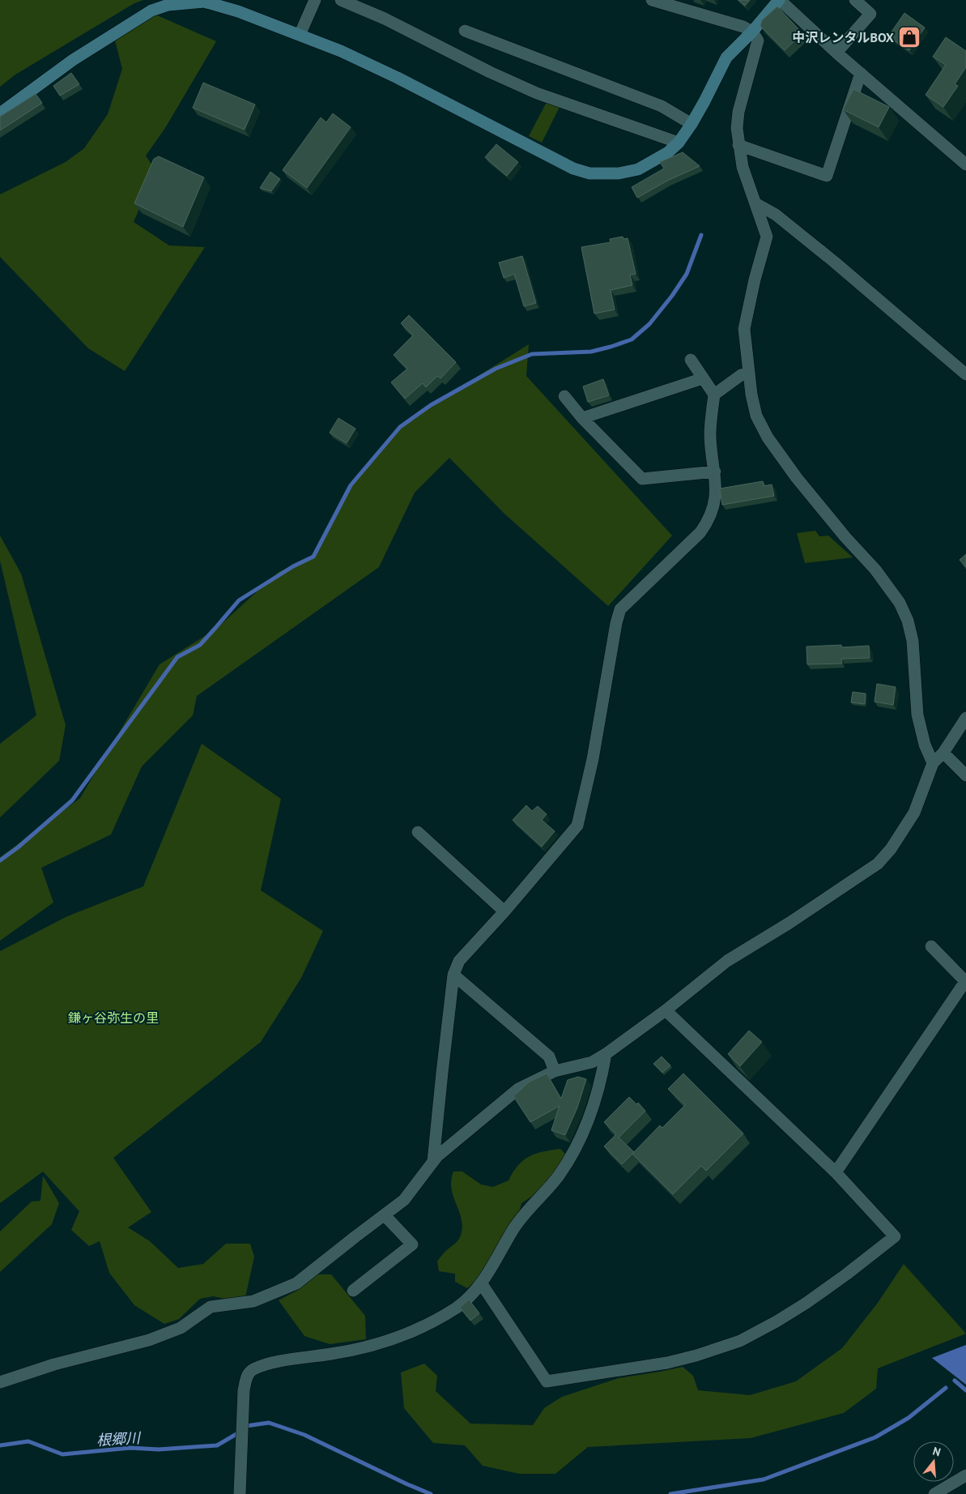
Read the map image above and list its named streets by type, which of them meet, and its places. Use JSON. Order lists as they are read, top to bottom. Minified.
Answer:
{"water":["根郷川"],"parks":["鎌ヶ谷弥生の里"],"places":{"shop":["中沢レンタルBOX"]},"north":"top"}
